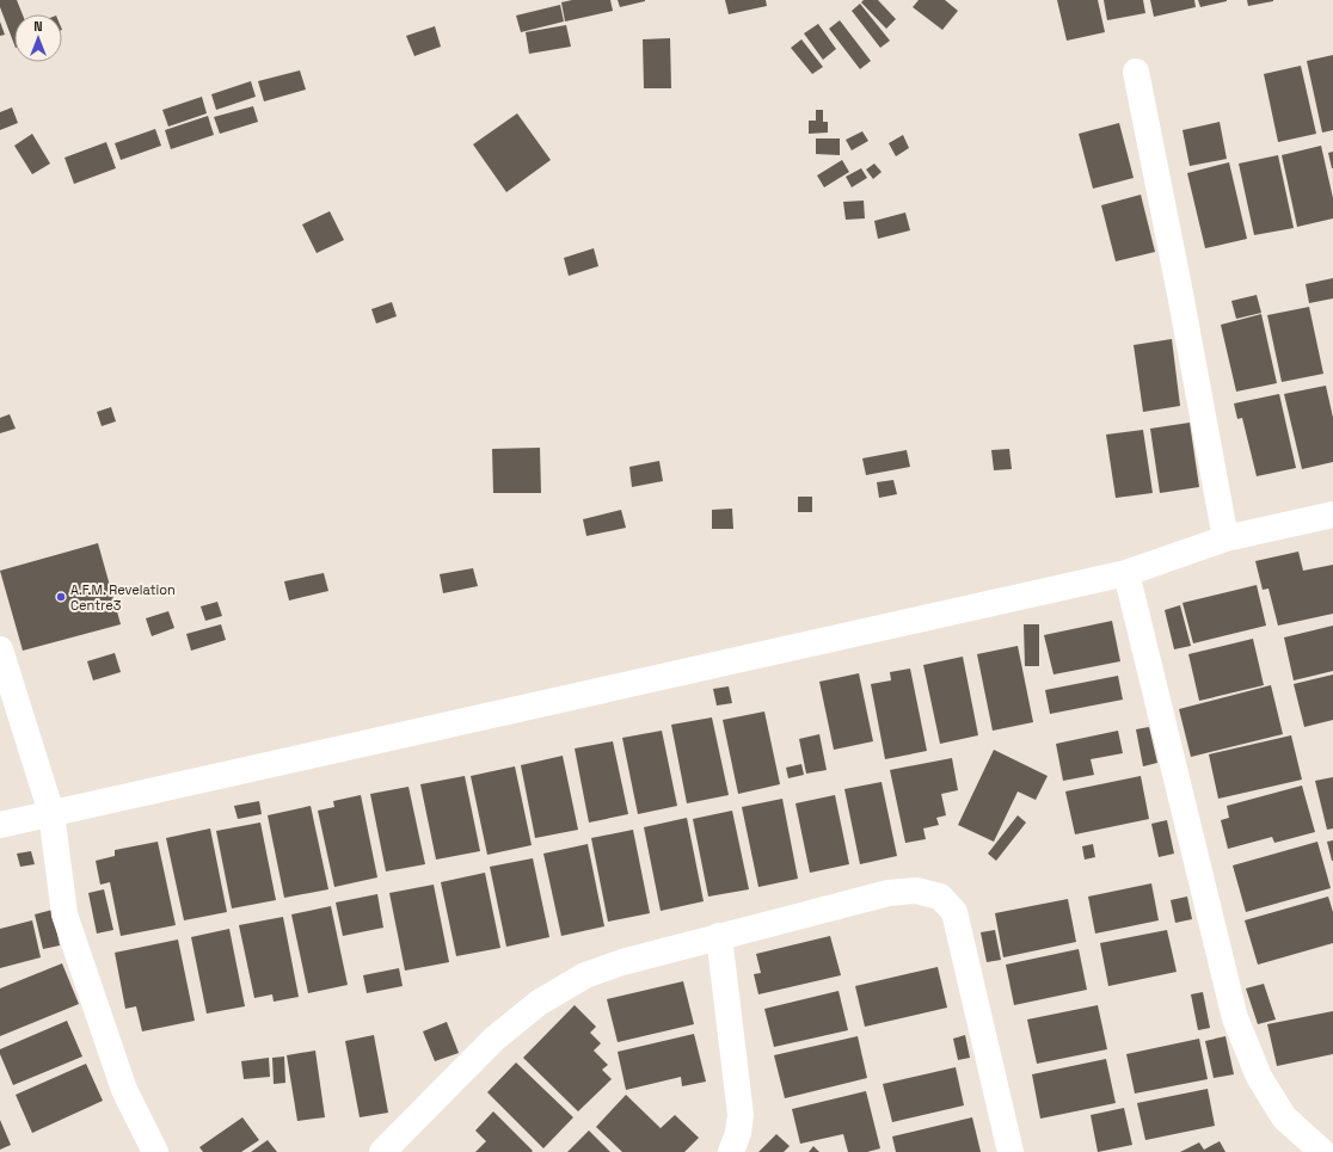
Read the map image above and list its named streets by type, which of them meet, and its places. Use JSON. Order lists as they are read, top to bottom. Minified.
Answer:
{"places":["A.F.M. Revelation Centre3"],"north":"top"}
